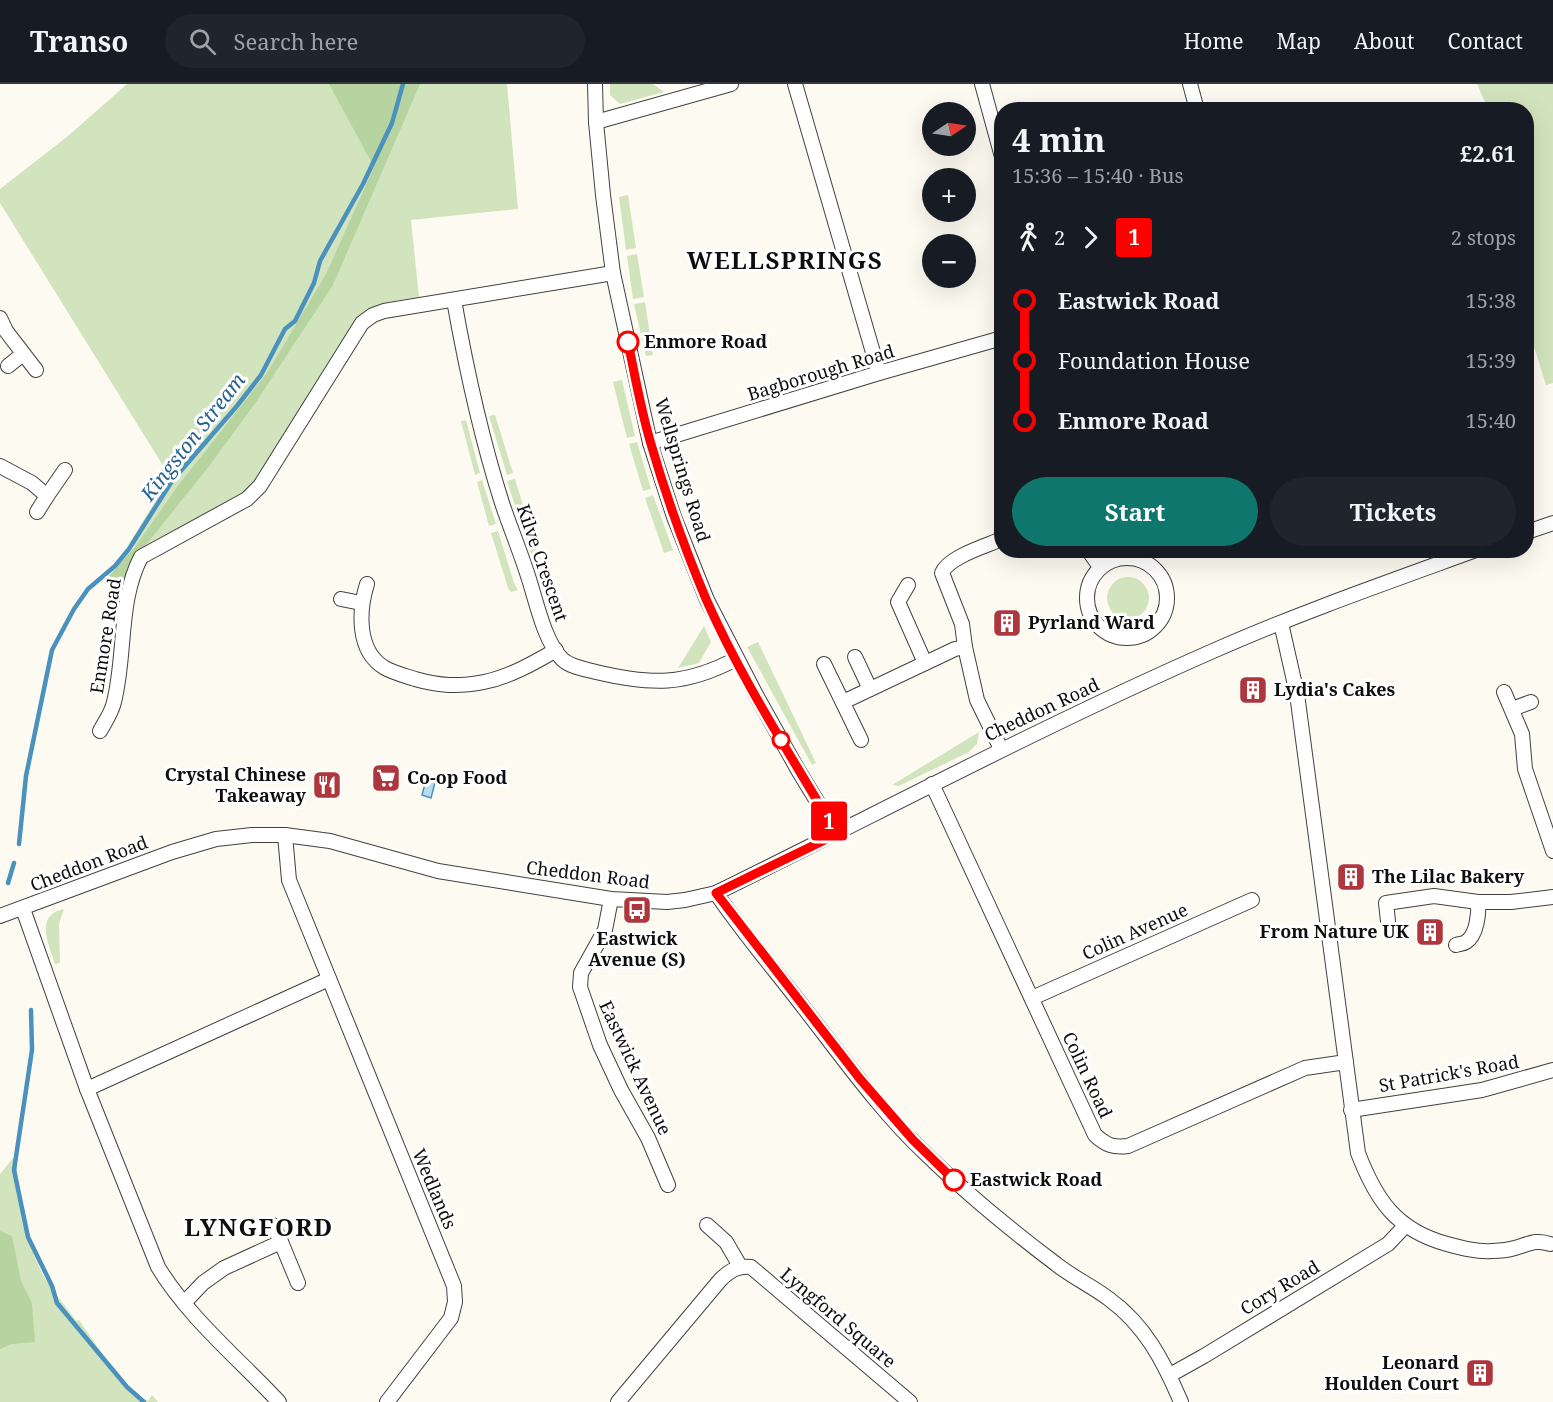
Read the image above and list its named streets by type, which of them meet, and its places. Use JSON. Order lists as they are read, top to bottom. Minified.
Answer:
{"streets":{"street":["Bagborough Road","Wellsprings Road","Kilve Crescent","Enmore Road","Cheddon Road","Colin Avenue","Eastwick Avenue","St Patrick's Road","Colin Road","Wedlands","Cory Road","Lyngford Square"]},"crossings":[["Bagborough Road","Wellsprings Road"],["Wellsprings Road","Kilve Crescent"],["Wellsprings Road","Enmore Road"],["Wellsprings Road","Cheddon Road"],["Kilve Crescent","Enmore Road"],["Cheddon Road","Eastwick Avenue"],["Cheddon Road","Colin Road"],["Cheddon Road","Wedlands"],["Colin Avenue","Colin Road"]],"districts":["WELLSPRINGS","LYNGFORD"],"water":["Kingston Stream"],"places":{"other":["Enmore Road","Eastwick Road"],"building":["Pyrland Ward","Lydia's Cakes","The Lilac Bakery","From Nature UK","Leonard Houlden Court"],"supermarket":["Co-op Food"],"restaurant":["Crystal Chinese Takeaway"],"bus stop":["Eastwick Avenue (S)"]},"lines":["bus line 1"],"north":"right","page":{"header":"Transo","search":"Search here","nav":["Home","Map","About","Contact"],"on_map":"1","map_buttons":["+","−"],"heading":["4 min","15:36 – 15:40 · Bus","£2.61"],"legs":["2","1","2 stops"],"list":[{"name":"Eastwick Road","value":"15:38"},{"name":"Foundation House","value":"15:39"},{"name":"Enmore Road","value":"15:40"}],"buttons":["Start","Tickets"]}}
